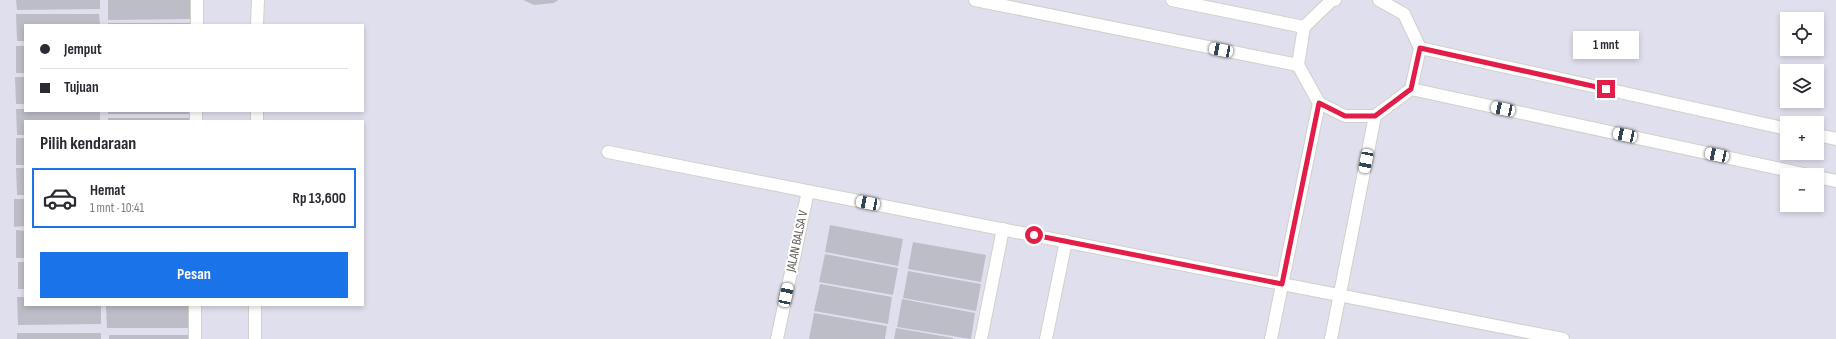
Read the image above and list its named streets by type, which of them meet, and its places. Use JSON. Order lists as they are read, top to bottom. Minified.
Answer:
{"streets":{"street":["JALAN BALSA V"]},"page":{"map_buttons":["+","−"],"banner":["Jemput","Tujuan"],"bubble":"1 mnt","heading":"Pilih kendaraan","list":[{"name":"Hemat","note":"1 mnt · 10:41","value":"Rp 13,600"}],"buttons":"Pesan"}}
